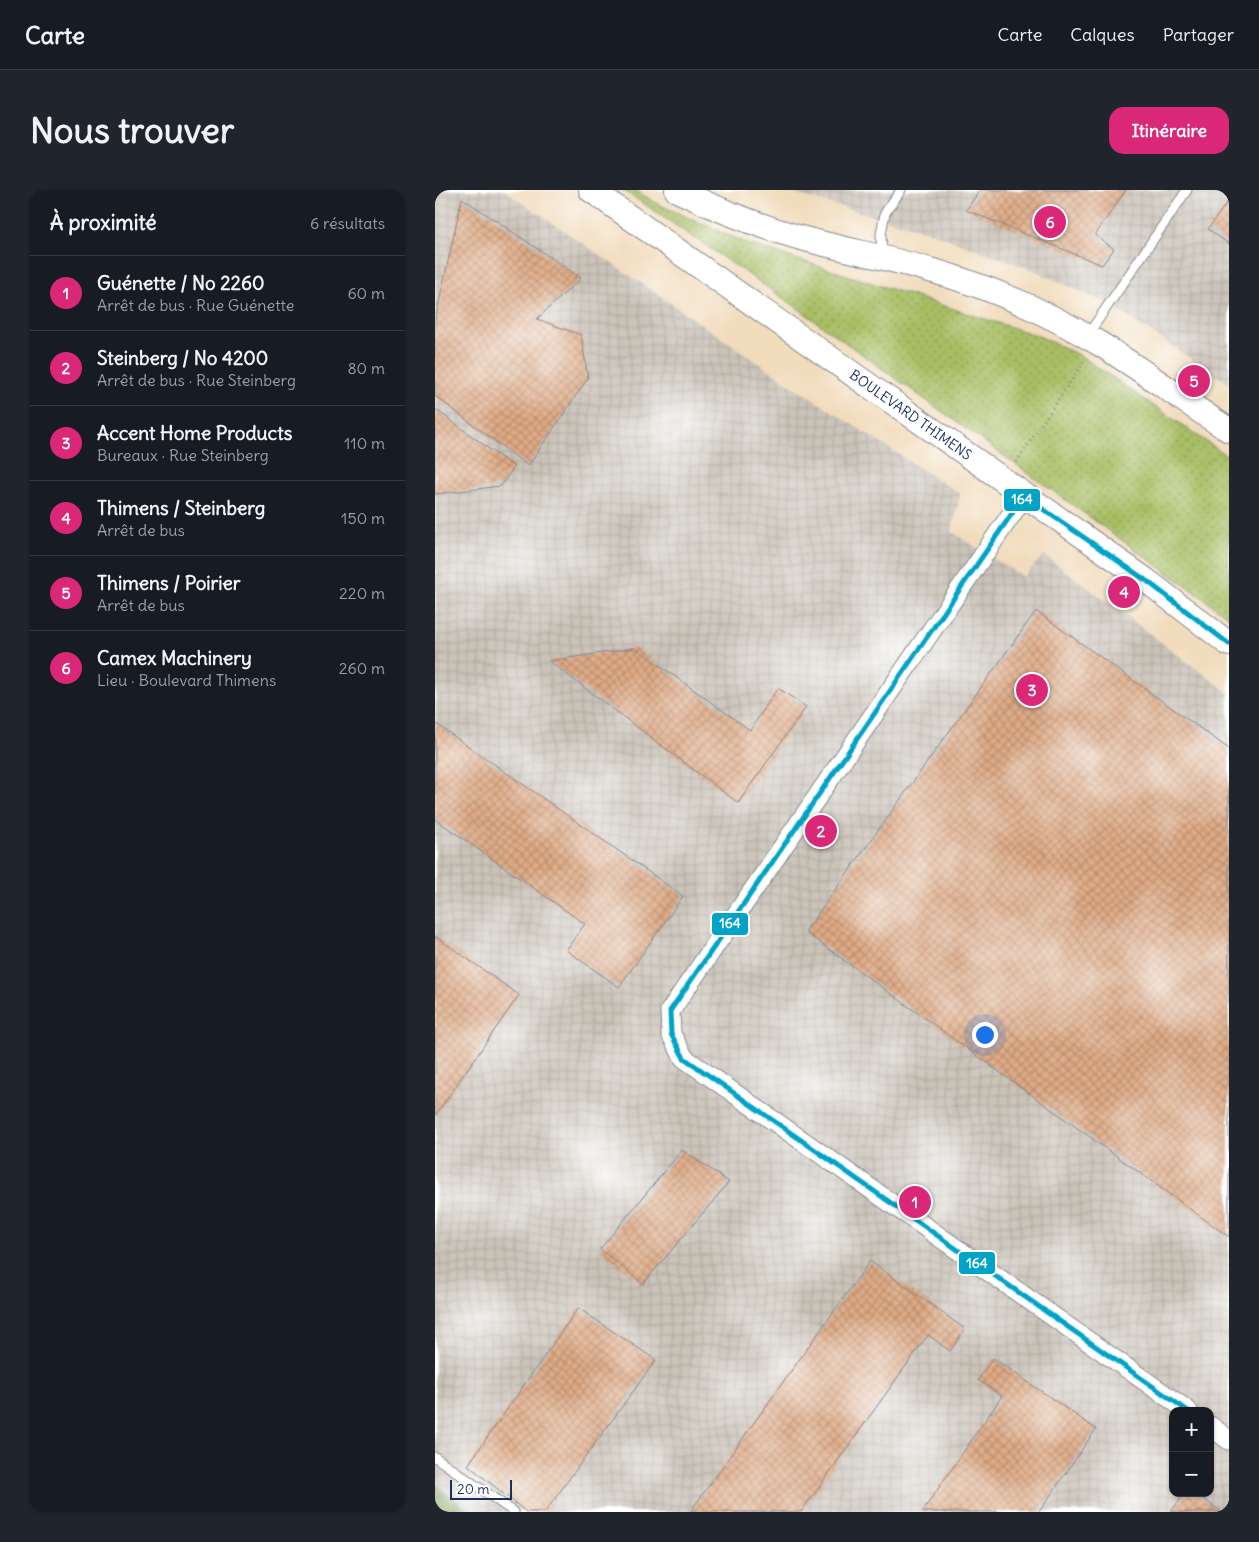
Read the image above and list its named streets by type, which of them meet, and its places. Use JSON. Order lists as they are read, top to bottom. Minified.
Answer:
{"streets":{"street":["BOULEVARD THIMENS"]},"lines":["transit line 164"],"scale_bar":"20 m","page":{"header":"Carte","nav":["Carte","Calques","Partager"],"buttons":"Itinéraire","title":"Nous trouver","heading":["À proximité","6 résultats"],"pins":["6","5","4","3","2","1"],"list":[{"mark":"1","name":"Guénette / No 2260","note":"Arrêt de bus · Rue Guénette","value":"60 m"},{"mark":"2","name":"Steinberg / No 4200","note":"Arrêt de bus · Rue Steinberg","value":"80 m"},{"mark":"3","name":"Accent Home Products","note":"Bureaux · Rue Steinberg","value":"110 m"},{"mark":"4","name":"Thimens / Steinberg","note":"Arrêt de bus","value":"150 m"},{"mark":"5","name":"Thimens / Poirier","note":"Arrêt de bus","value":"220 m"},{"mark":"6","name":"Camex Machinery","note":"Lieu · Boulevard Thimens","value":"260 m"}],"map_buttons":["+","−"],"scale":"20 m"}}
